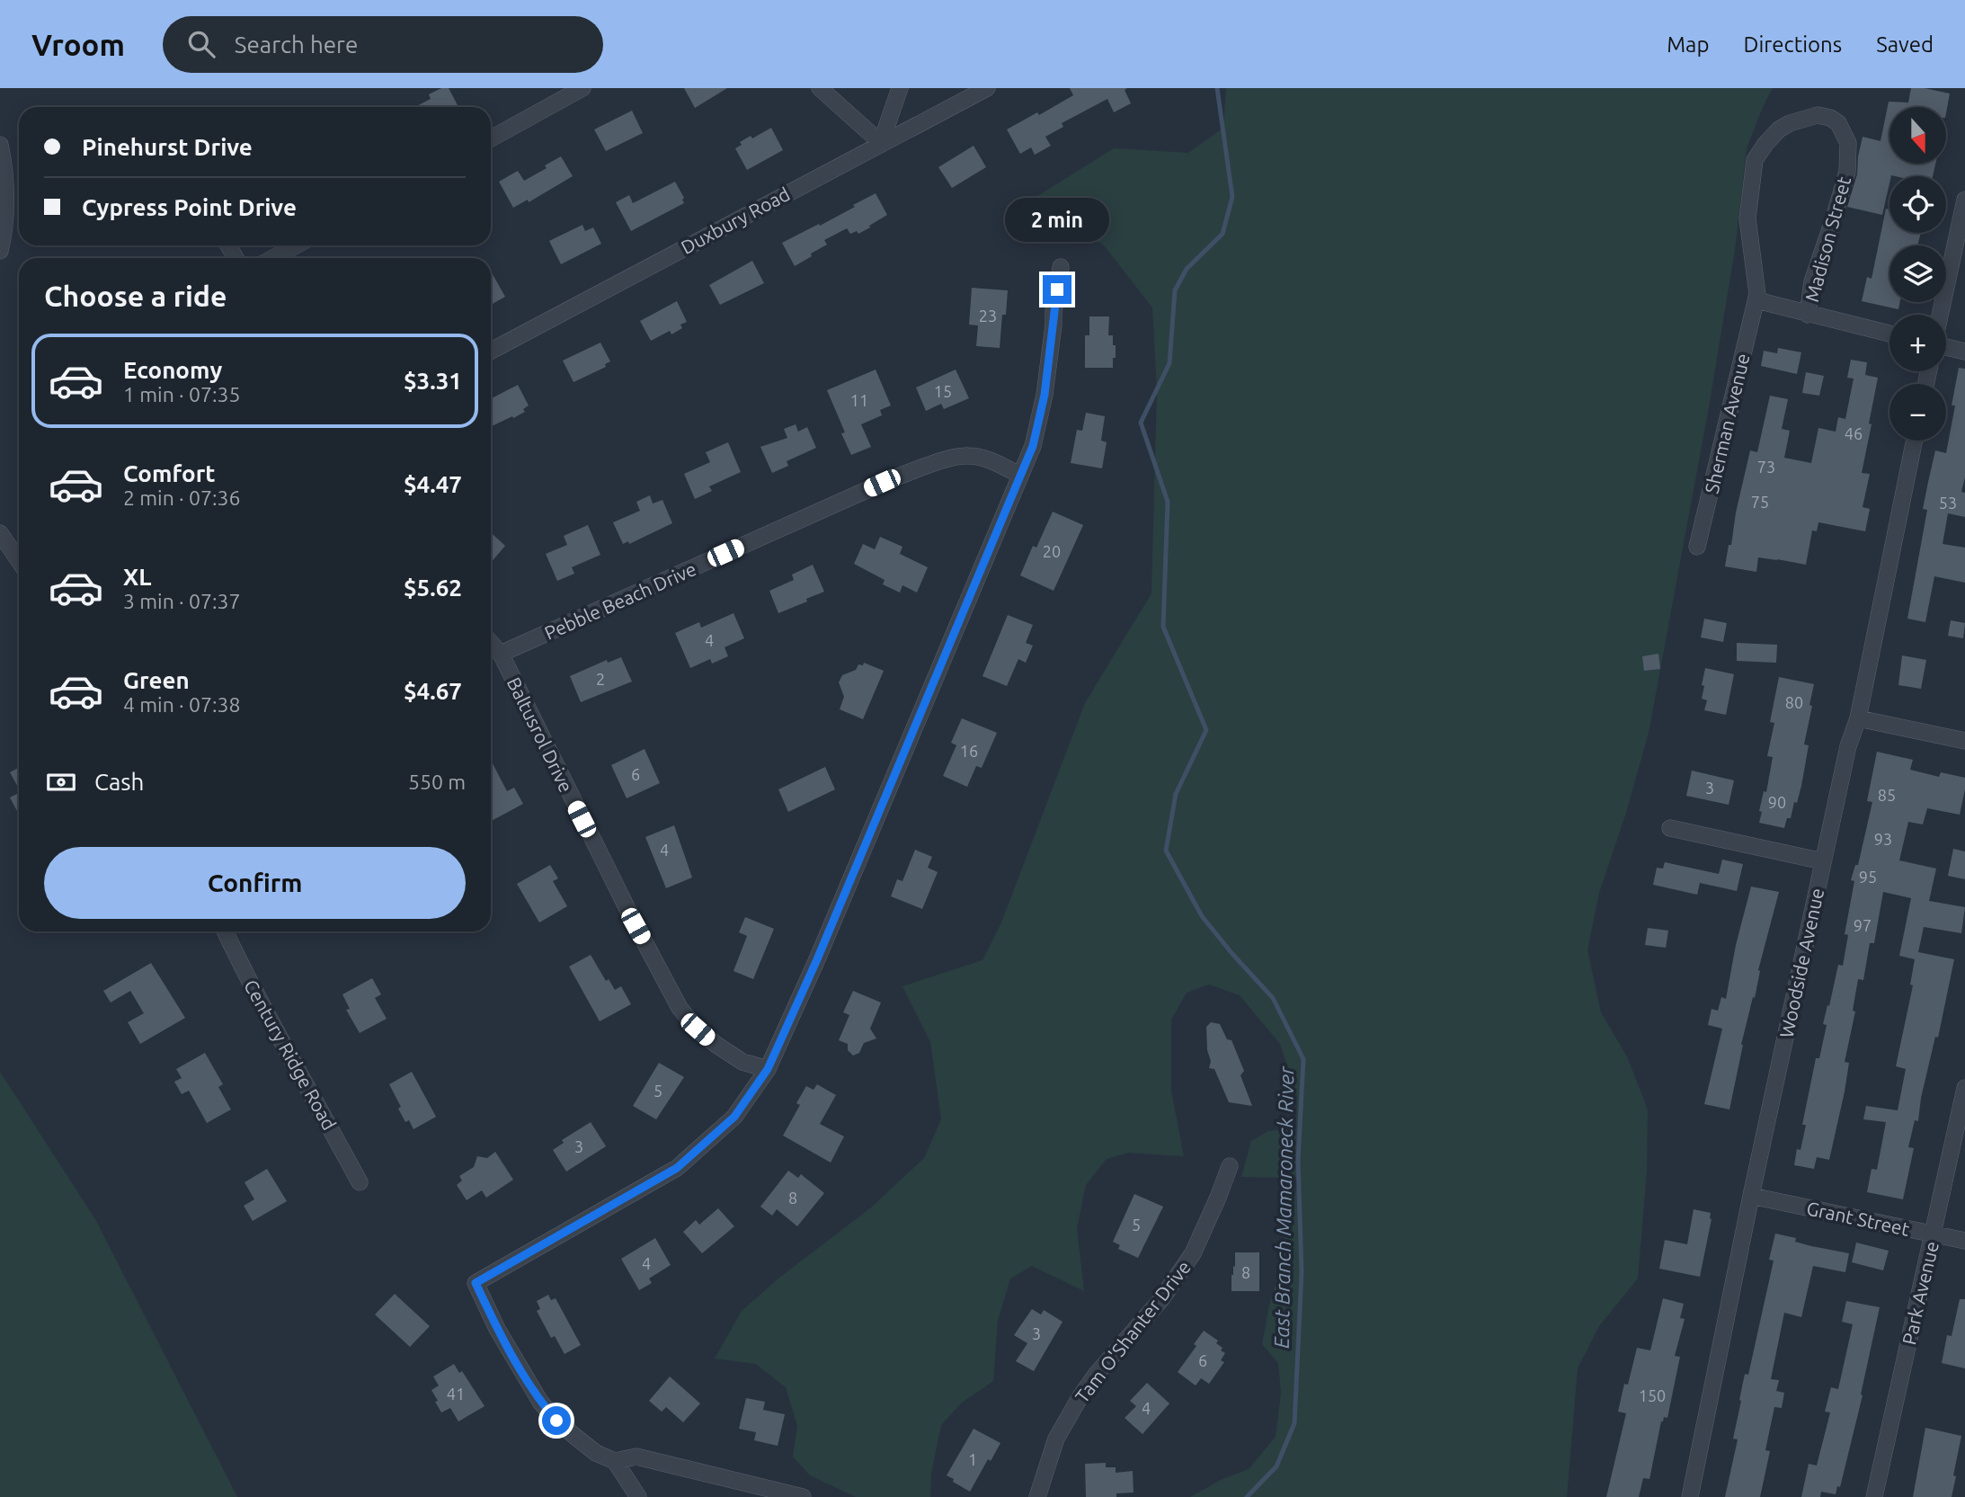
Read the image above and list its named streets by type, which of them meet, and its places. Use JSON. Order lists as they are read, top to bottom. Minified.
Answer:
{"streets":{"street":["Duxbury Road","Madison Street","Sherman Avenue","Pebble Beach Drive","Baltusrol Drive","Woodside Avenue","Century Ridge Road","Grant Street","Park Avenue","Tam O'Shanter Drive"]},"crossings":[["Madison Street","Sherman Avenue"],["Pebble Beach Drive","Baltusrol Drive"],["Woodside Avenue","Grant Street"],["Grant Street","Park Avenue"]],"water":["East Branch Mamaroneck River"],"house_numbers":["23","15","11","46","73","75","53","20","4","2","80","16","6","3","85","90","93","4","95","97","5","3","8","5","4","8","3","6","41","150","4","1"],"north":"bottom","page":{"header":"Vroom","search":"Search here","nav":["Map","Directions","Saved"],"map_buttons":["+","−"],"banner":["Pinehurst Drive","Cypress Point Drive"],"bubble":"2 min","heading":"Choose a ride","list":[{"name":"Economy","note":"1 min · 07:35","value":"$3.31"},{"name":"Comfort","note":"2 min · 07:36","value":"$4.47"},{"name":"XL","note":"3 min · 07:37","value":"$5.62"},{"name":"Green","note":"4 min · 07:38","value":"$4.67"}],"pay":["Cash","550 m"],"buttons":"Confirm"}}
